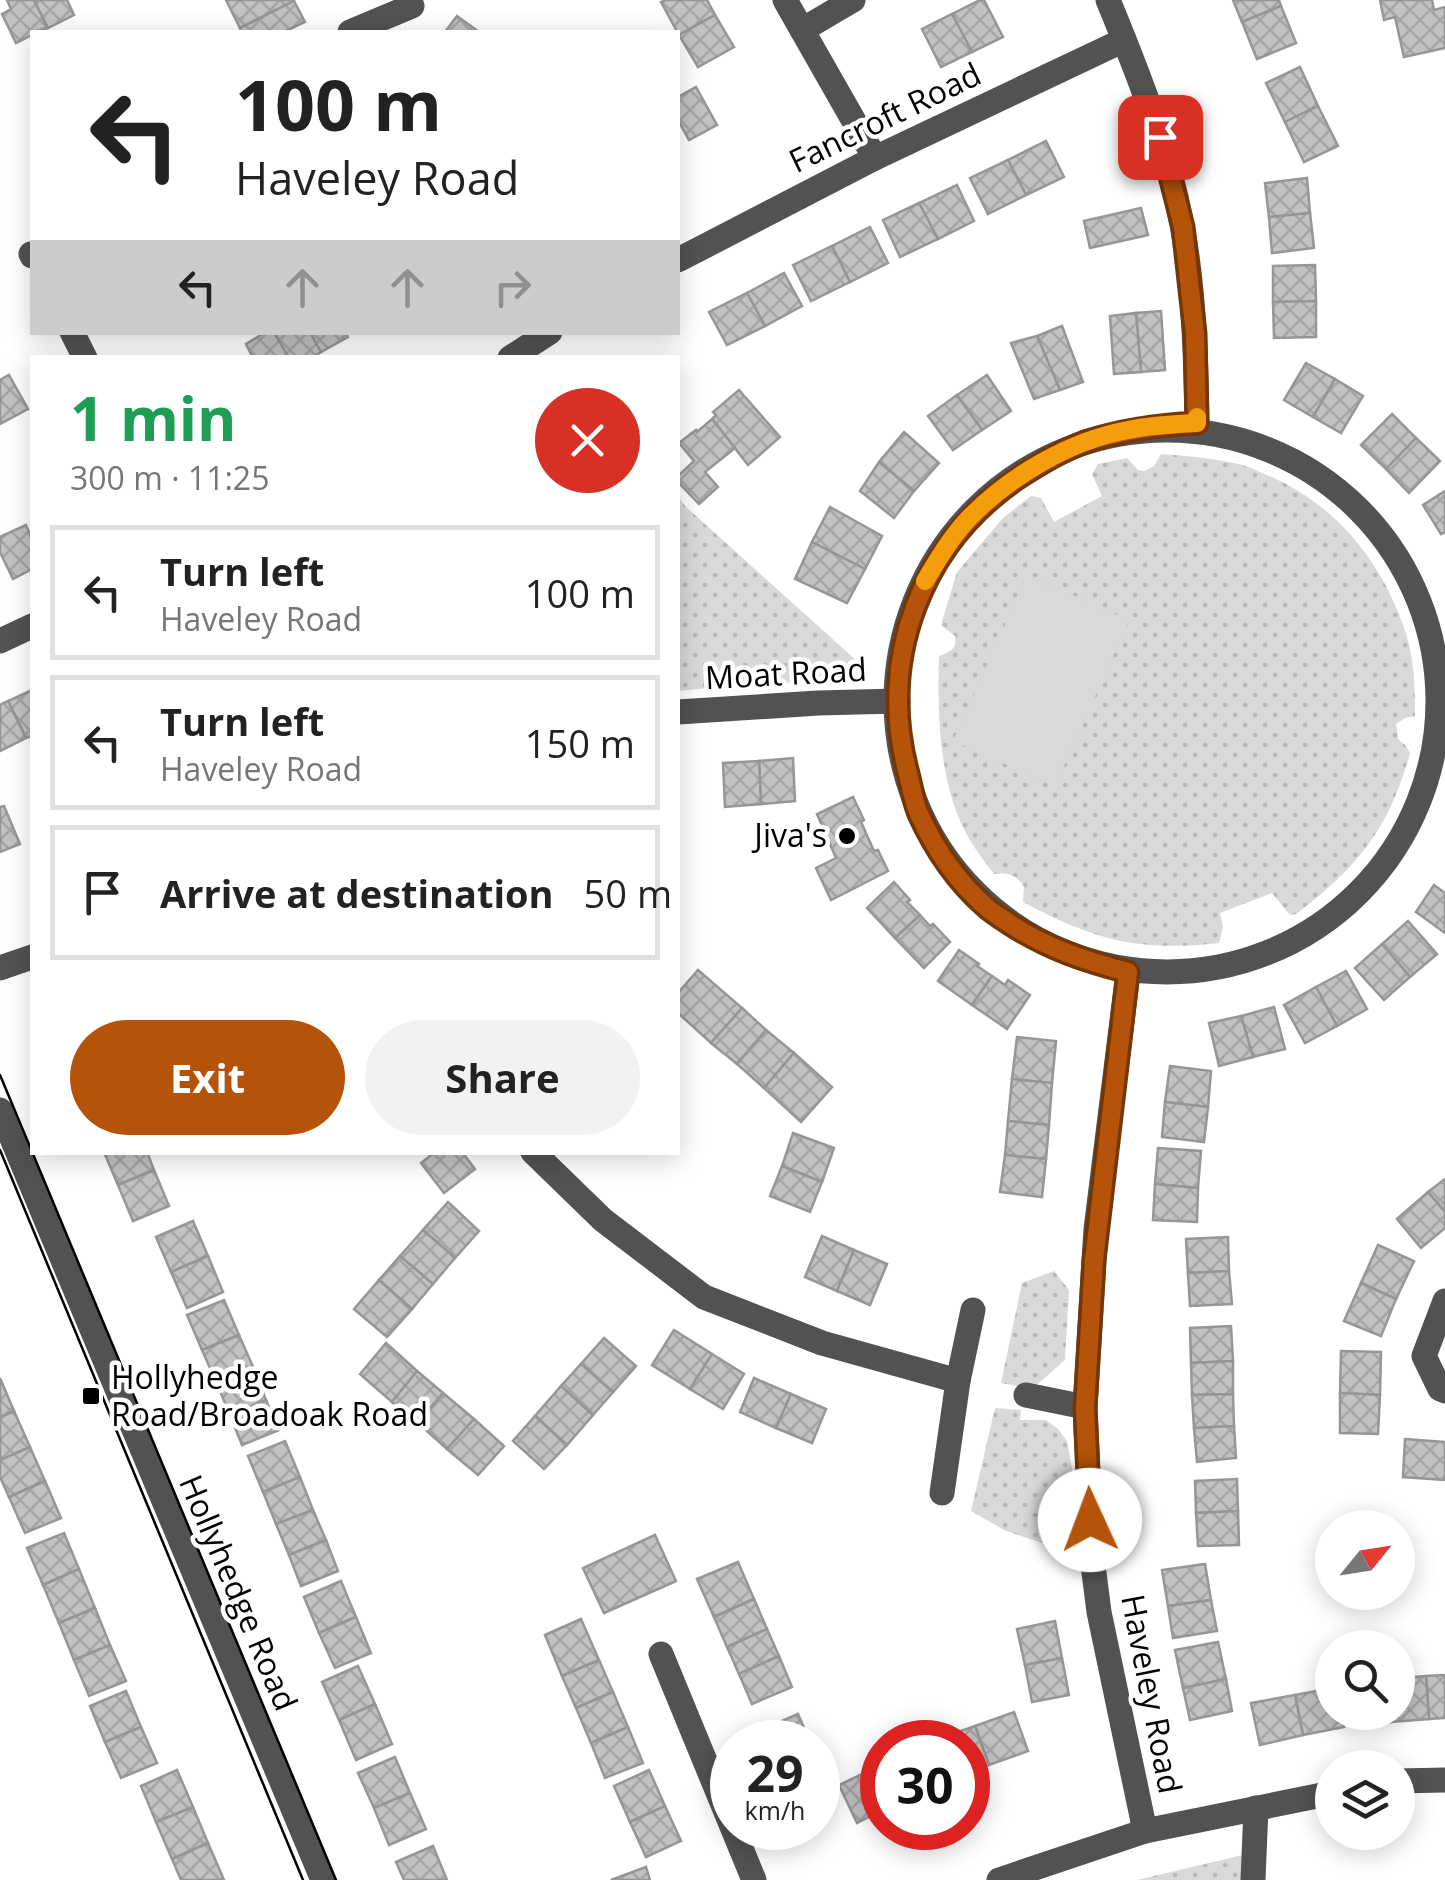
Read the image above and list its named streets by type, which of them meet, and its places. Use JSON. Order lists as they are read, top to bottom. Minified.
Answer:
{"streets":{"street":["Fancroft Road","Moat Road","Hollyhedge Road","Haveley Road"]},"places":{"other":["Jiva's"],"transit":["Hollyhedge Road/Broadoak Road"]},"north":"top right","page":{"turn":["100 m","Haveley Road"],"heading":["1 min","300 m · 11:25"],"list":[{"name":"Turn left","note":"Haveley Road","value":"100 m"},{"name":"Turn left","note":"Haveley Road","value":"150 m"},{"name":"Arrive at destination","value":"50 m"}],"buttons":["Exit","Share"],"speed":"29 km/h","limit":"30"}}
